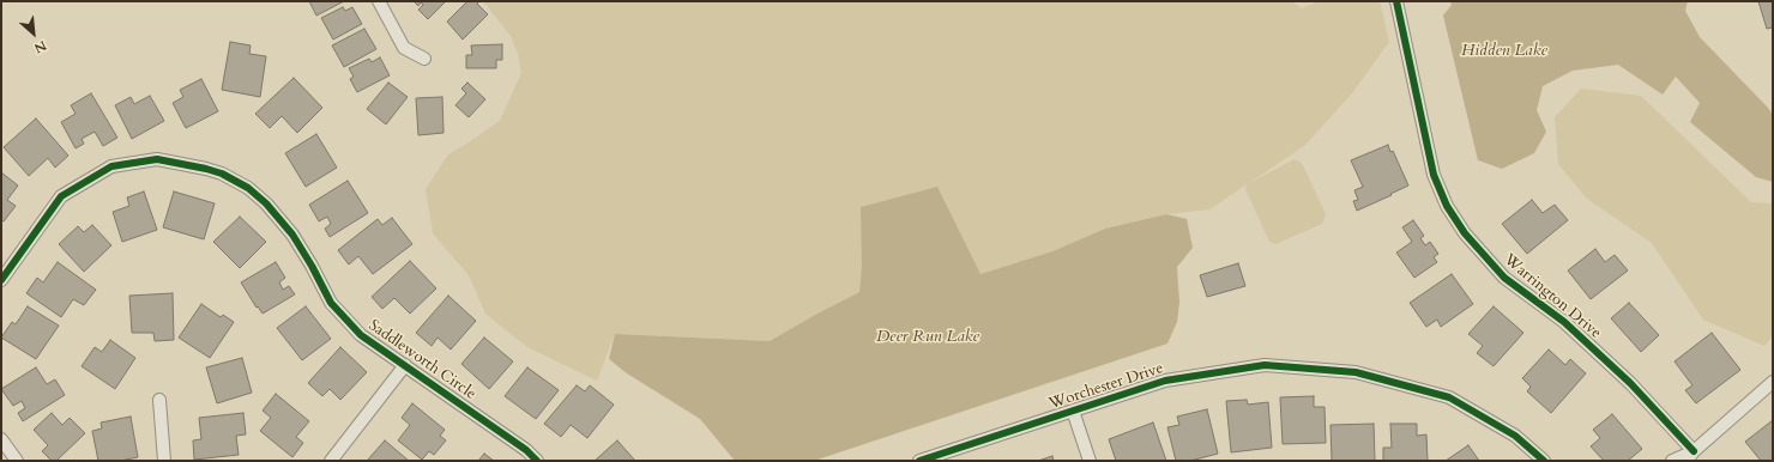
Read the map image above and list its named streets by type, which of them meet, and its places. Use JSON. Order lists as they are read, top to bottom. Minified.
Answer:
{"streets":{"street":["Warrington Drive","Saddleworth Circle","Worchester Drive"]},"water":["Hidden Lake","Deer Run Lake"],"north":"bottom right"}
